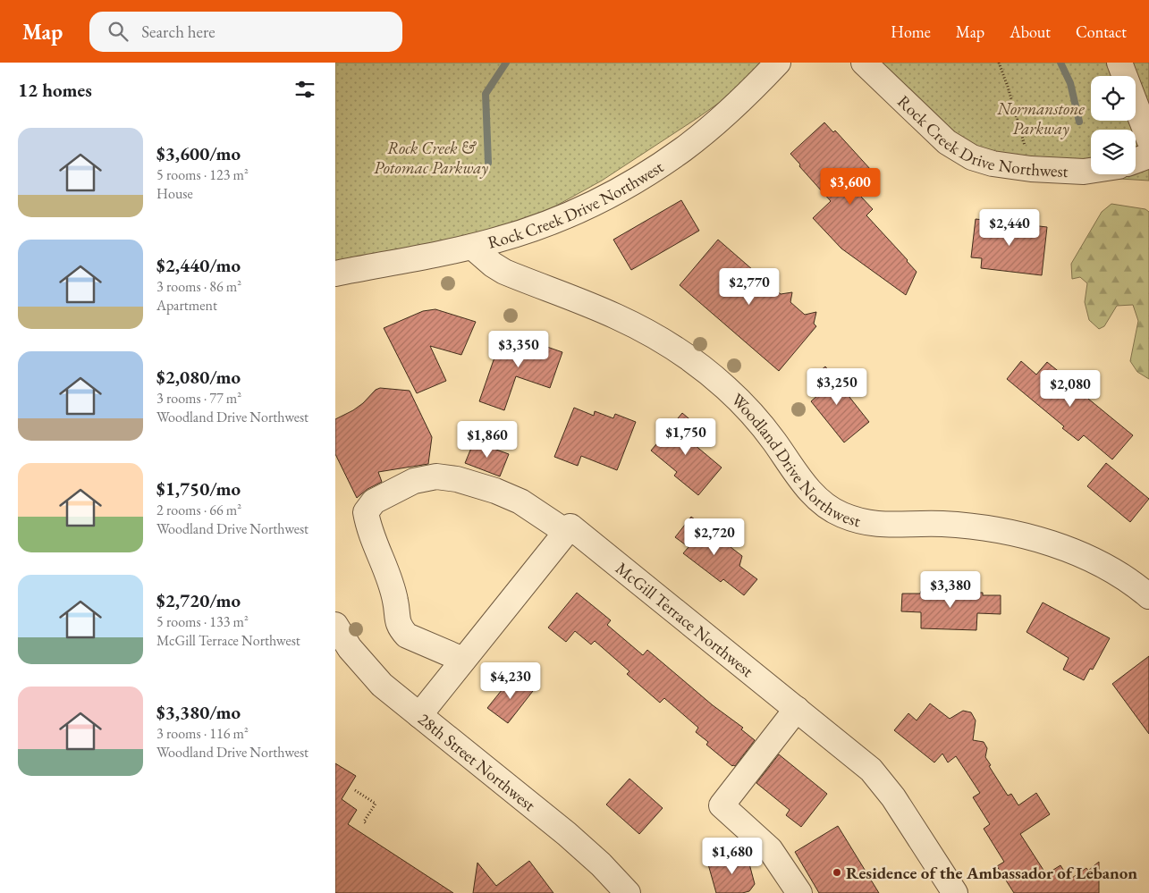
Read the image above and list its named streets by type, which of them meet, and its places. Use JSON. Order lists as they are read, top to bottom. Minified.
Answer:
{"streets":{"street":["Rock Creek Drive Northwest","Woodland Drive Northwest","McGill Terrace Northwest","28th Street Northwest"]},"crossings":[["Rock Creek Drive Northwest","Woodland Drive Northwest"]],"parks":["Normanstone Parkway","Rock Creek & Potomac Parkway"],"places":["Residence of the Ambassador of Lebanon"],"page":{"header":"Map","search":"Search here","nav":["Home","Map","About","Contact"],"heading":"12 homes","list":[{"name":"$3,600/mo","note":"5 rooms · 123 m² · House"},{"name":"$2,440/mo","note":"3 rooms · 86 m² · Apartment"},{"name":"$2,080/mo","note":"3 rooms · 77 m² · Woodland Drive Northwest"},{"name":"$1,750/mo","note":"2 rooms · 66 m² · Woodland Drive Northwest"},{"name":"$2,720/mo","note":"5 rooms · 133 m² · McGill Terrace Northwest"},{"name":"$3,380/mo","note":"3 rooms · 116 m² · Woodland Drive Northwest"}],"price":["$3,600","$2,440","$2,770","$3,350","$3,250","$2,080","$1,750","$1,860","$2,720","$3,380","$4,230","$1,680"]}}
